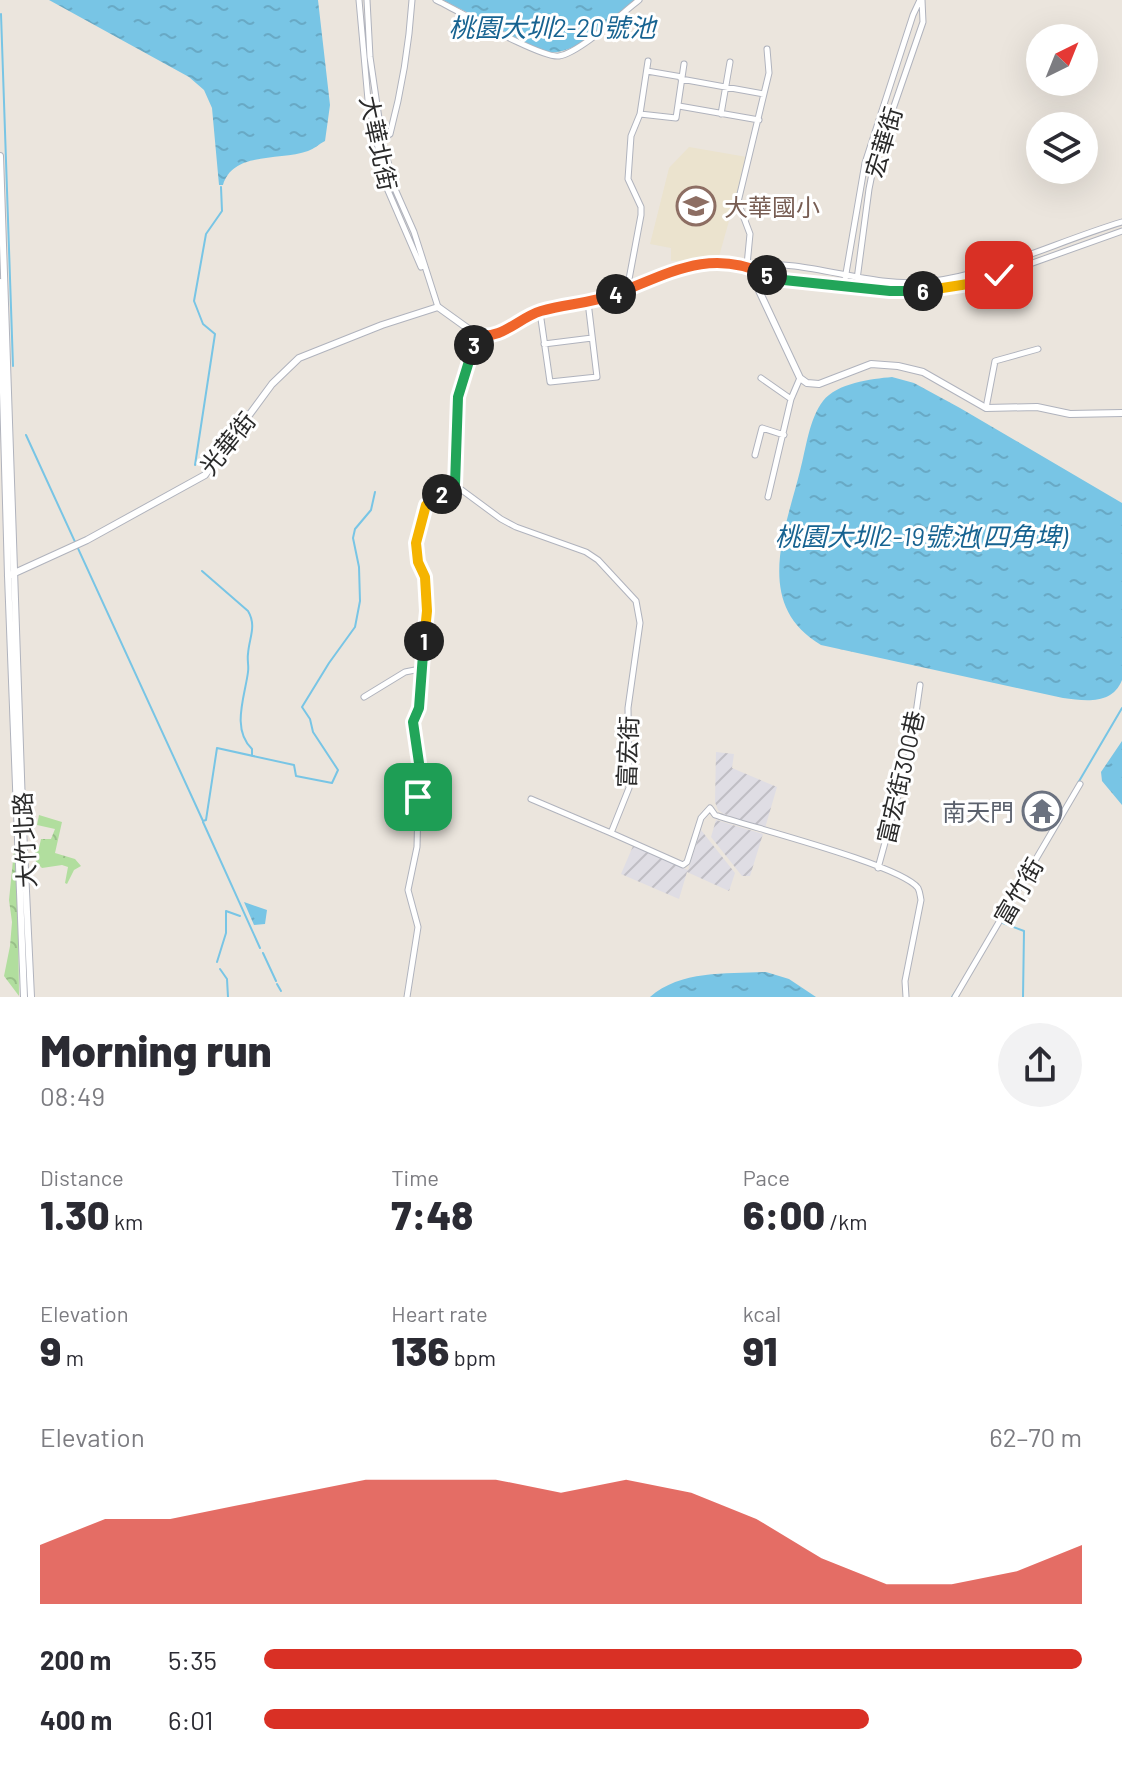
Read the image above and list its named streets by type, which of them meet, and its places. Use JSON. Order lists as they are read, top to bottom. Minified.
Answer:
{"streets":{"street":["宏華街","大華北街","光華街","富宏街","富宏街300巷","大竹北路","富竹街"]},"crossings":[["大華北街","光華街"],["光華街","大竹北路"]],"water":["桃園大圳2-20號池","桃園大圳2-19號池(四角埤)"],"places":{"school or university":["大華國小"],"temple":["南天門"]},"north":"top right","page":{"pins":["5","6","4","3","2","1"],"heading":["Morning run","08:49"],"stats":[["Distance","1.30 km"],["Time","7:48"],["Pace","6:00 /km"],["Elevation","9 m"],["Heart rate","136 bpm"],["kcal","91"]],"chart":["Elevation","62–70 m"],"list":[{"name":"200 m","note":"5:35"},{"name":"400 m","note":"6:01"}]}}
